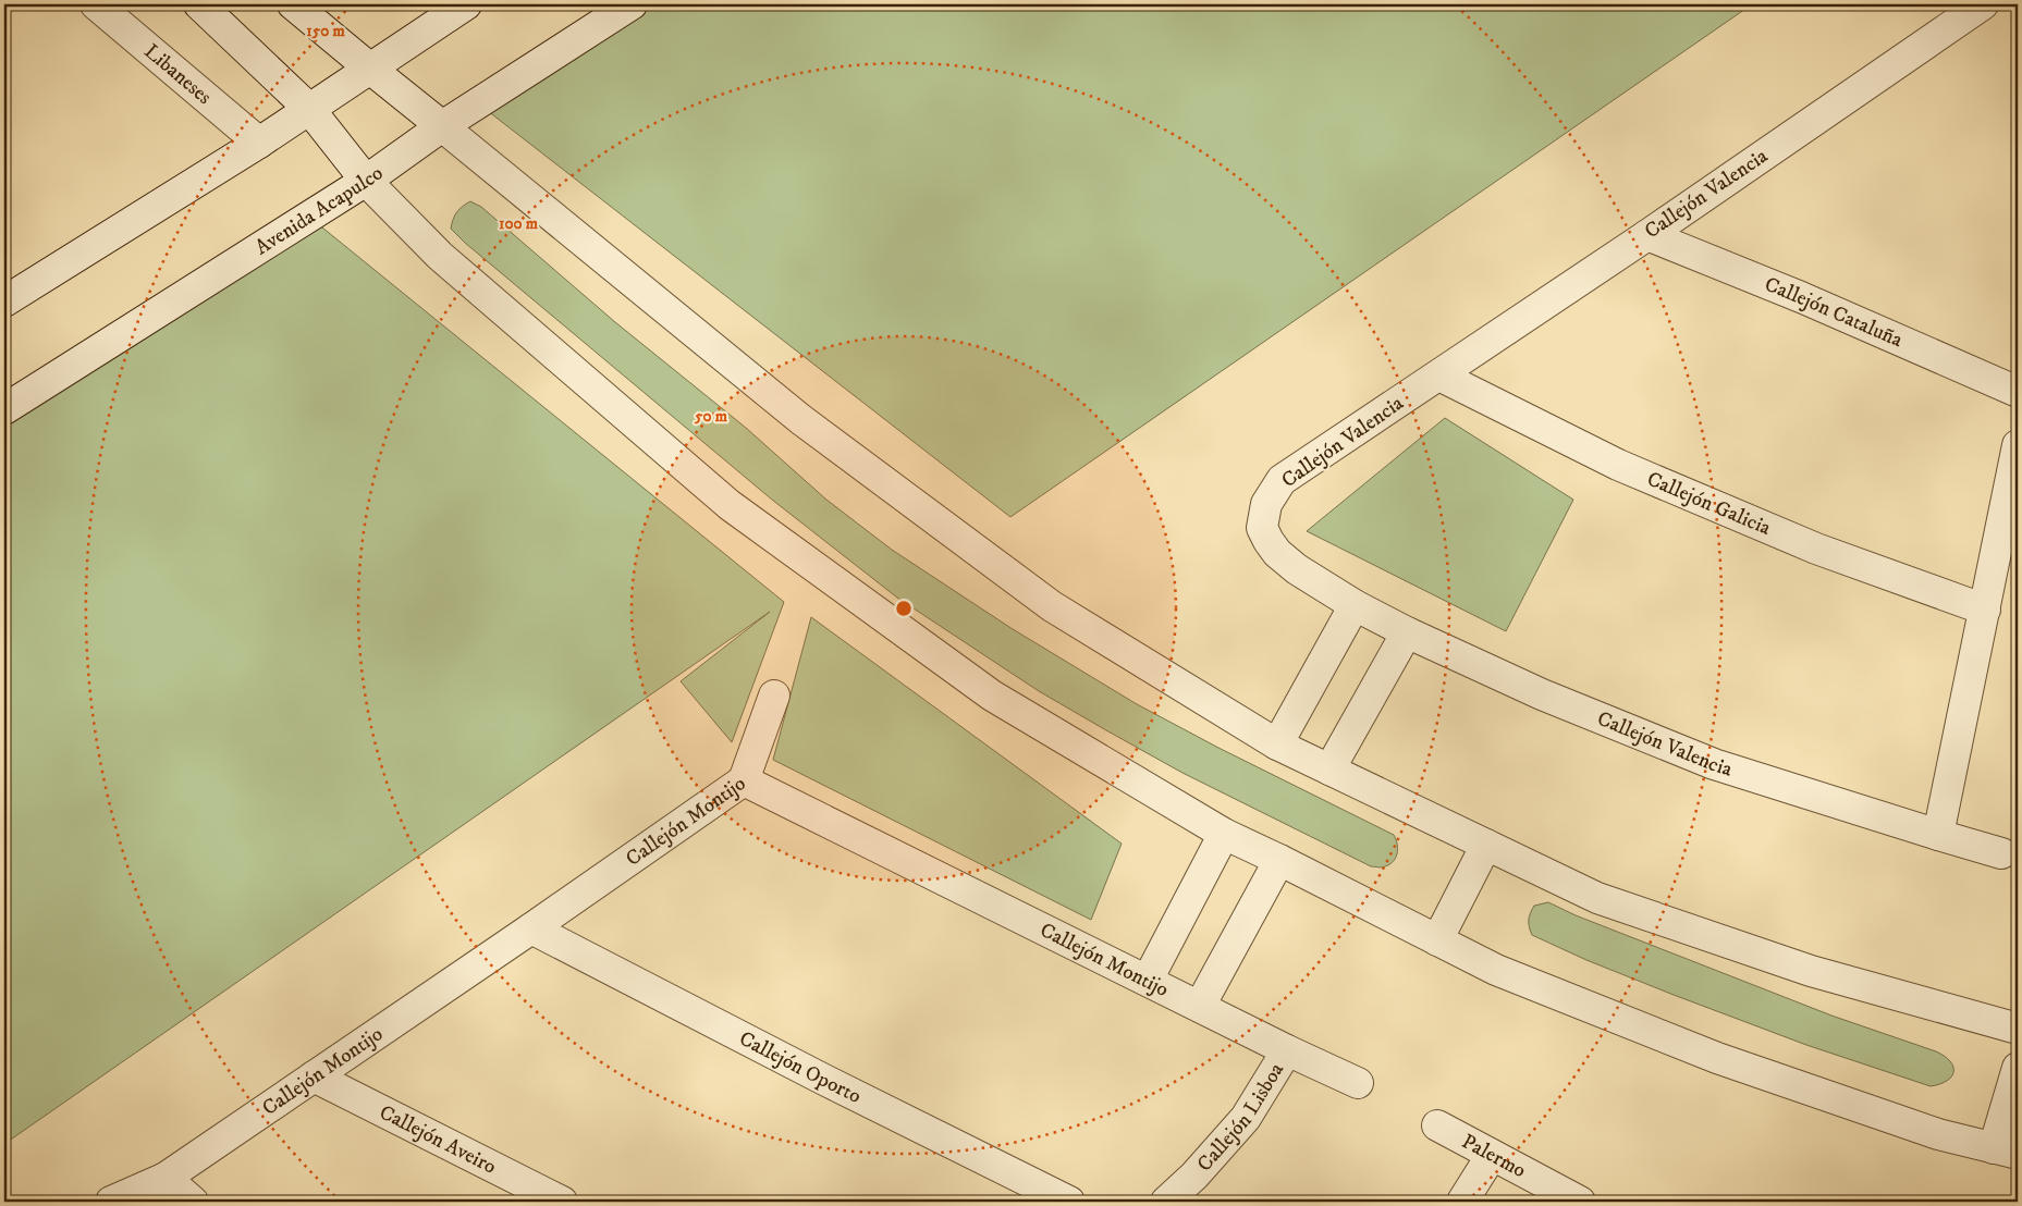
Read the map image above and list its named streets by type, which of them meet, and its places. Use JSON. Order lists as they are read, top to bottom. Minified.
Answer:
{"streets":{"street":["Libaneses","Callejón Valencia","Avenida Acapulco","Callejón Cataluña","Callejón Galicia","Callejón Montijo","Callejón Oporto","Callejón Lisboa","Callejón Aveiro","Palermo"]},"crossings":[["Callejón Valencia","Callejón Cataluña"],["Callejón Valencia","Callejón Galicia"],["Callejón Montijo","Callejón Oporto"],["Callejón Montijo","Callejón Lisboa"],["Callejón Montijo","Callejón Aveiro"]],"rings":["150 m","100 m","50 m"]}
